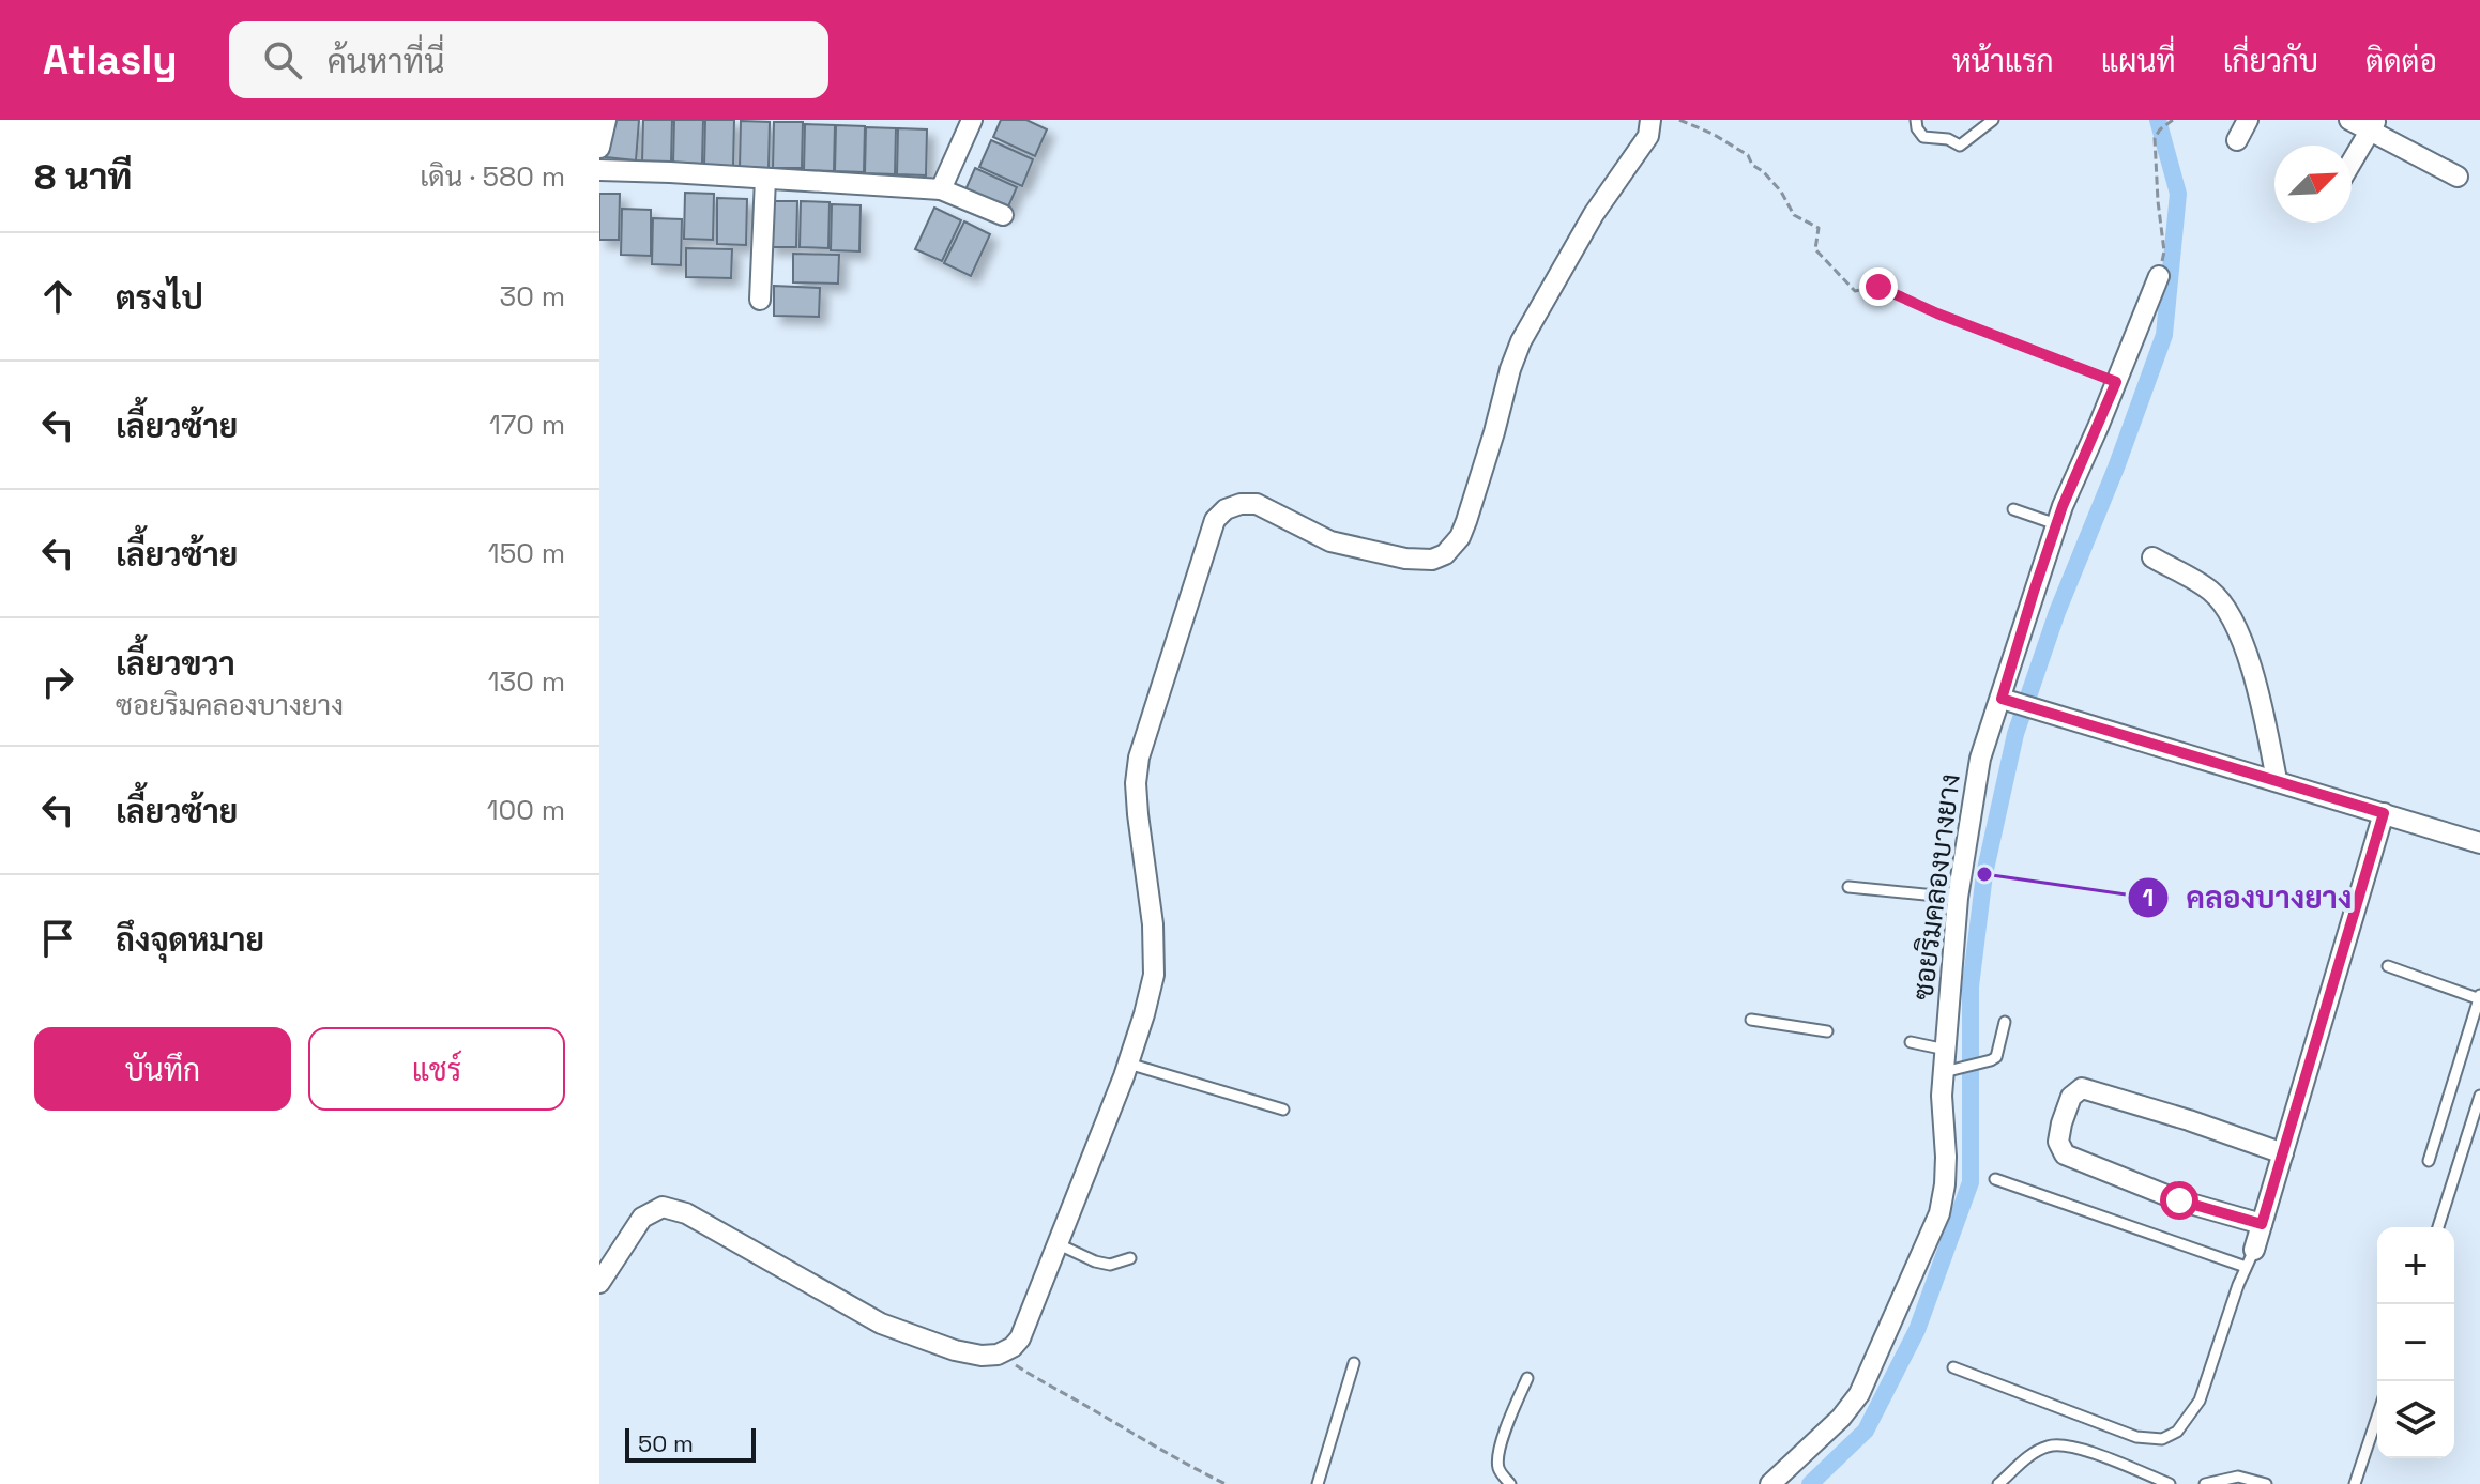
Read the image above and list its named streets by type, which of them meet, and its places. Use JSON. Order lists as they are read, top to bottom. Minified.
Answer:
{"streets":{"street":["ซอยริมคลองบางยาง"]},"places":["คลองบางยาง"],"scale_bar":"50 m","north":"top right","page":{"header":"Atlasly","search":"ค้นหาที่นี่","nav":["หน้าแรก","แผนที่","เกี่ยวกับ","ติดต่อ"],"heading":["8 นาที","เดิน · 580 m"],"list":[["ตรงไป","30 m"],["เลี้ยวซ้าย","170 m"],["เลี้ยวซ้าย","150 m"],["เลี้ยวขวา","ซอยริมคลองบางยาง","130 m"],["เลี้ยวซ้าย","100 m"],"ถึงจุดหมาย"],"buttons":["บันทึก","แชร์"],"map_buttons":["+","−"],"scale":"50 m"}}
